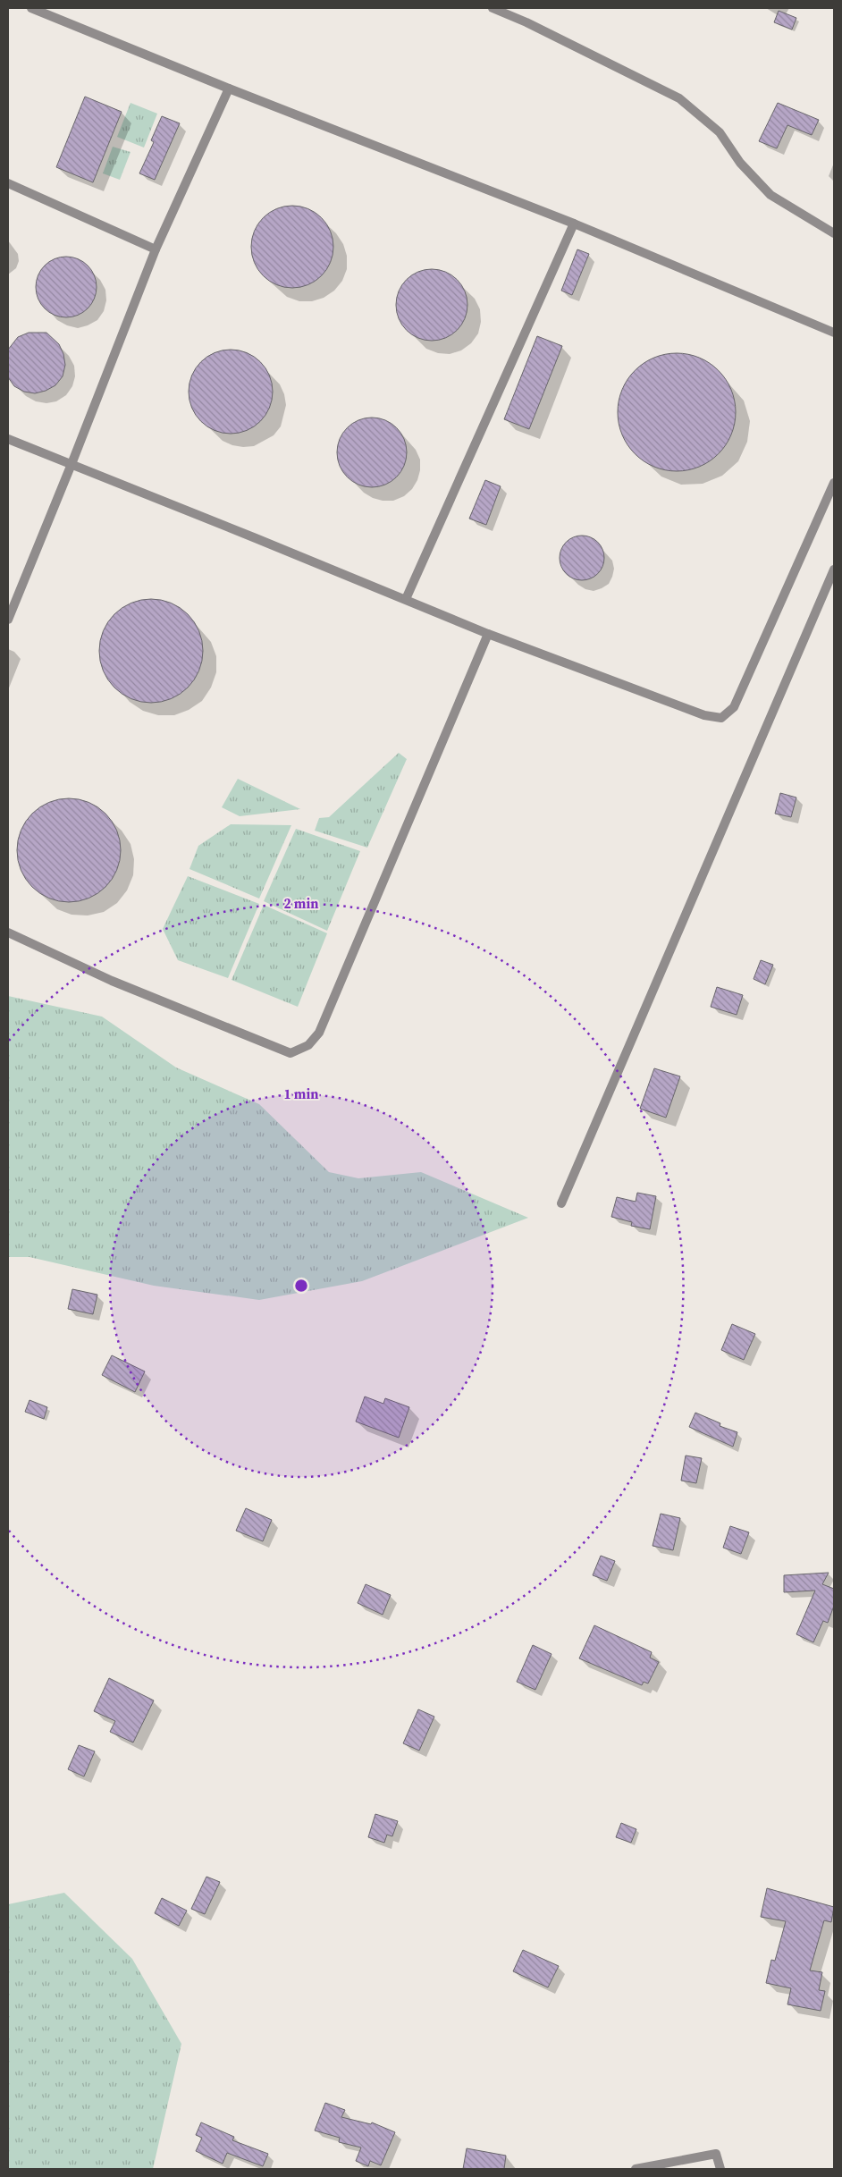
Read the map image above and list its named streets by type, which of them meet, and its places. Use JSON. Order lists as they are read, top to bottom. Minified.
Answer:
{"rings":["2 min","1 min"]}
